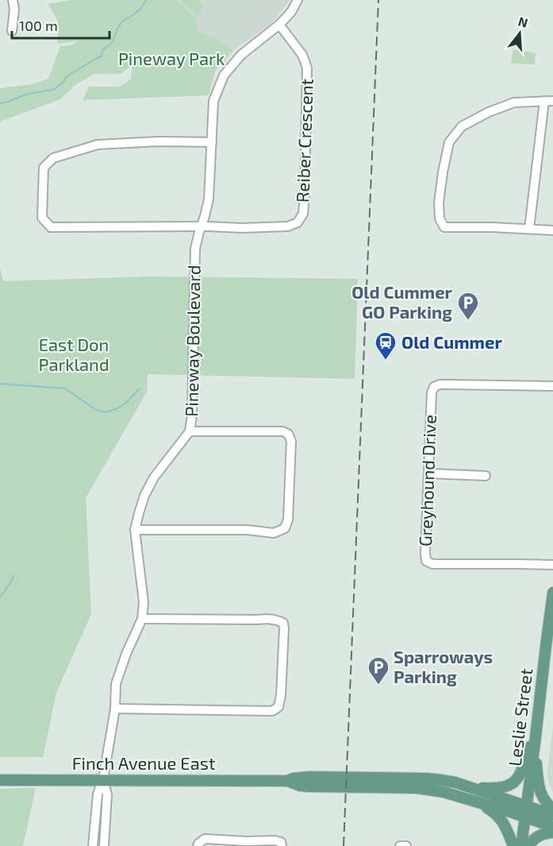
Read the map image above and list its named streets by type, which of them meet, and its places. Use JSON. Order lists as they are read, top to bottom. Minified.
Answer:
{"streets":{"main road":["Leslie Street","Finch Avenue East"],"street":["Reiber Crescent","Pineway Boulevard","Greyhound Drive"]},"crossings":[["Reiber Crescent","Pineway Boulevard"],["Pineway Boulevard","Finch Avenue East"],["Leslie Street","Finch Avenue East"]],"parks":["Pineway Park","East Don Parkland"],"places":{"parking":["Old Cummer GO Parking","Sparroways Parking"],"station":["Old Cummer"]},"scale_bar":"100 m","north":"top"}
